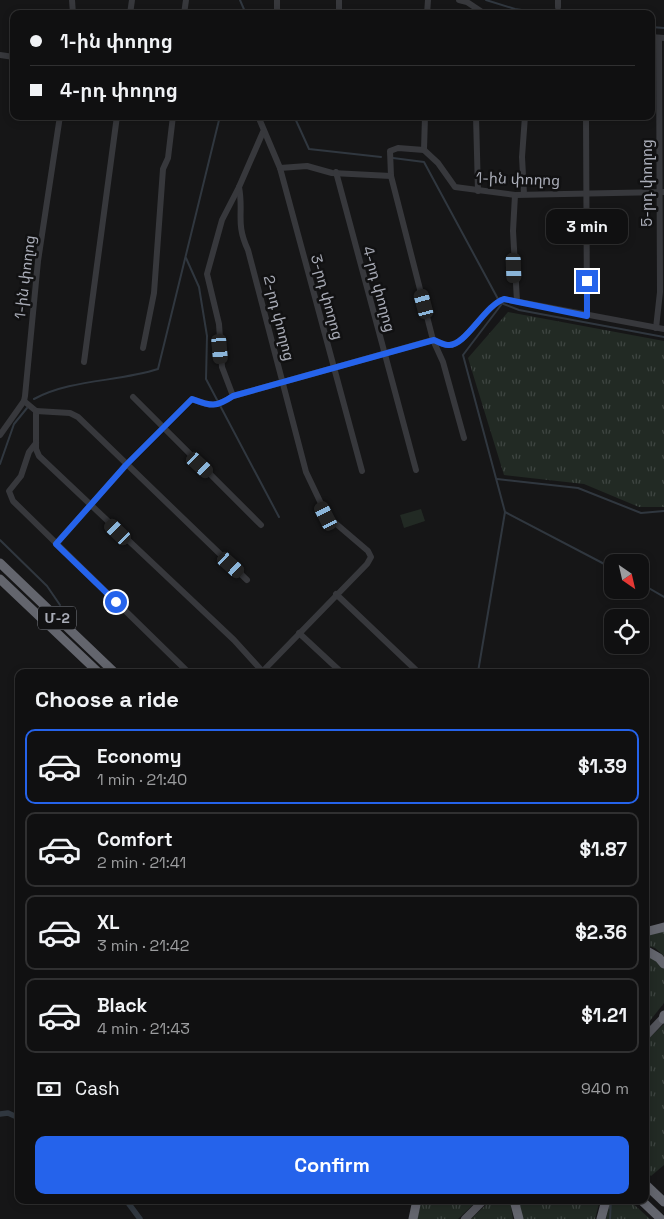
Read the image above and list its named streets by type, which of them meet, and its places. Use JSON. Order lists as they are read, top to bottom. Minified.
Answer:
{"streets":{"highway":["Մ-2"],"street":["1-ին փողոց","5-րդ փողոց","4-րդ փողոց","3-րդ փողոց","2-րդ փողոց"]},"crossings":[["1-ին փողոց","5-րդ փողոց"],["3-րդ փողոց","2-րդ փողոց"]],"north":"bottom right","page":{"banner":["1-ին փողոց","4-րդ փողոց"],"bubble":"3 min","heading":"Choose a ride","list":[{"name":"Economy","note":"1 min · 21:40","value":"$1.39"},{"name":"Comfort","note":"2 min · 21:41","value":"$1.87"},{"name":"XL","note":"3 min · 21:42","value":"$2.36"},{"name":"Black","note":"4 min · 21:43","value":"$1.21"}],"pay":["Cash","940 m"],"buttons":"Confirm"}}
